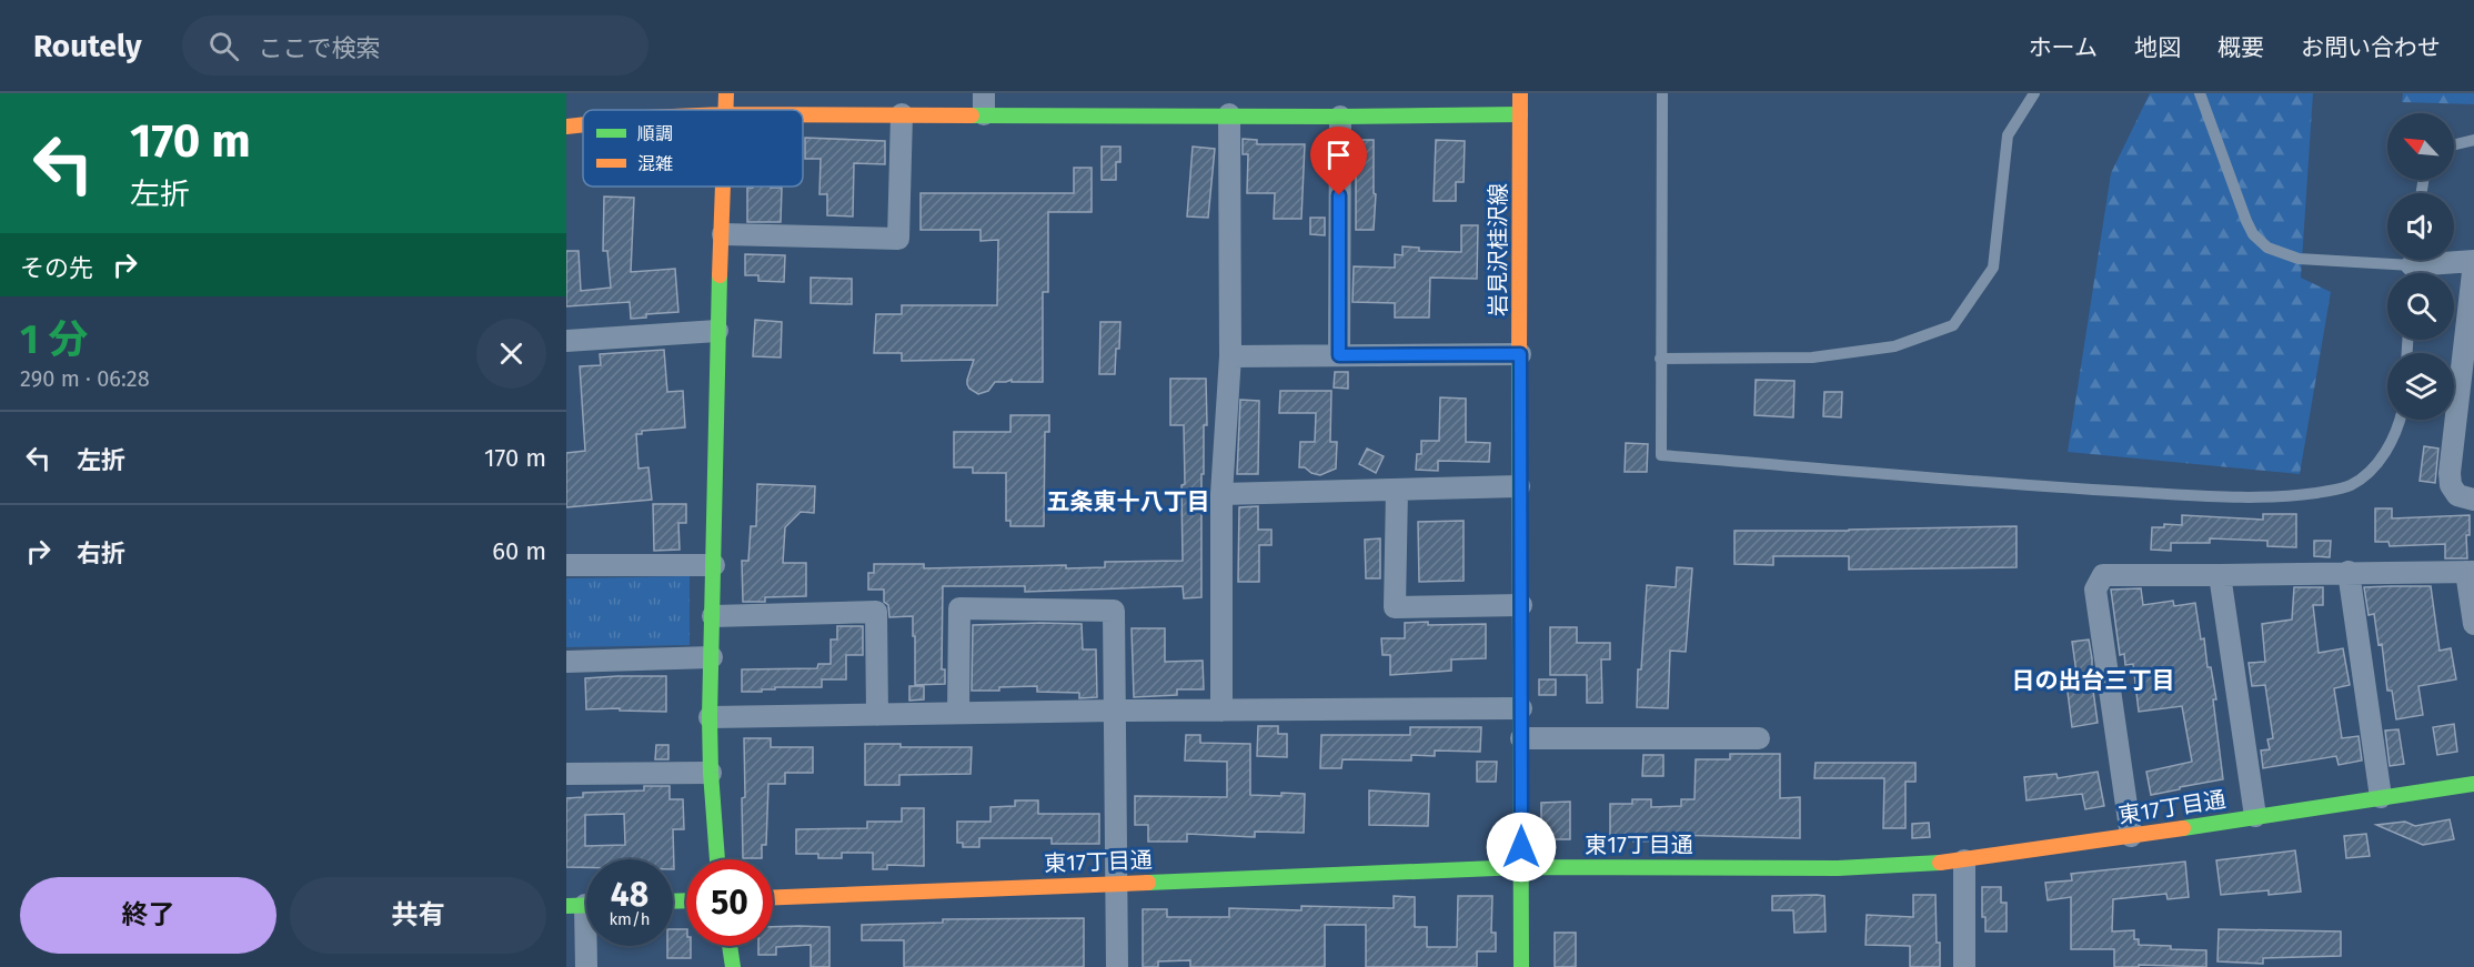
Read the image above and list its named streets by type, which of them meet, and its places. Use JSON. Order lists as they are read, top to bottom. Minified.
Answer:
{"streets":{"street":["岩見沢桂沢線","東17丁目通"]},"crossings":[["岩見沢桂沢線","東17丁目通"]],"districts":["五条東十八丁目","日の出台三丁目"],"legend":["順調","混雑"],"north":"top left","page":{"header":"Routely","search":"ここで検索","nav":["ホーム","地図","概要","お問い合わせ"],"turn":["170 m","左折"],"then":"その先","heading":["1 分","290 m · 06:28"],"list":[{"name":"左折","value":"170 m"},{"name":"右折","value":"60 m"}],"speed":"48 km/h","limit":"50","buttons":["終了","共有"]}}
